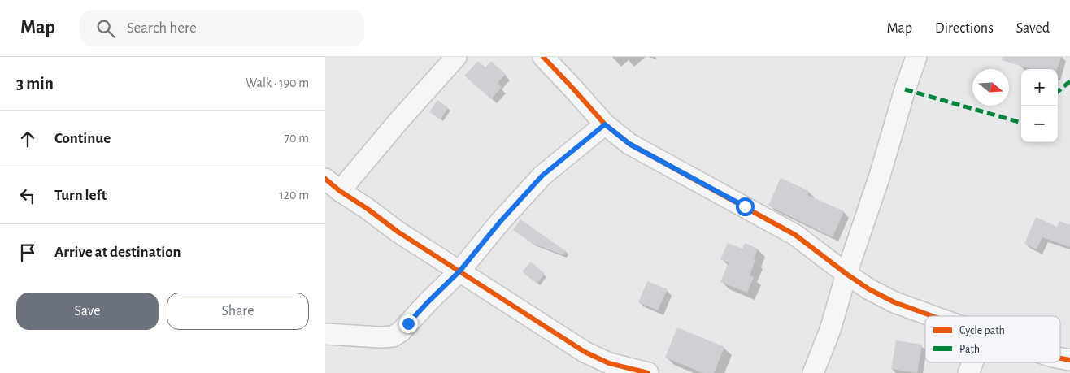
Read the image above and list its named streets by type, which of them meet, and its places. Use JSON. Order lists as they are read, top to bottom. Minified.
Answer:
{"legend":["Cycle path","Path"],"north":"right","page":{"header":"Map","search":"Search here","nav":["Map","Directions","Saved"],"heading":["3 min","Walk · 190 m"],"map_buttons":["+","−"],"list":[["Continue","70 m"],["Turn left","120 m"],"Arrive at destination"],"buttons":["Save","Share"]}}
